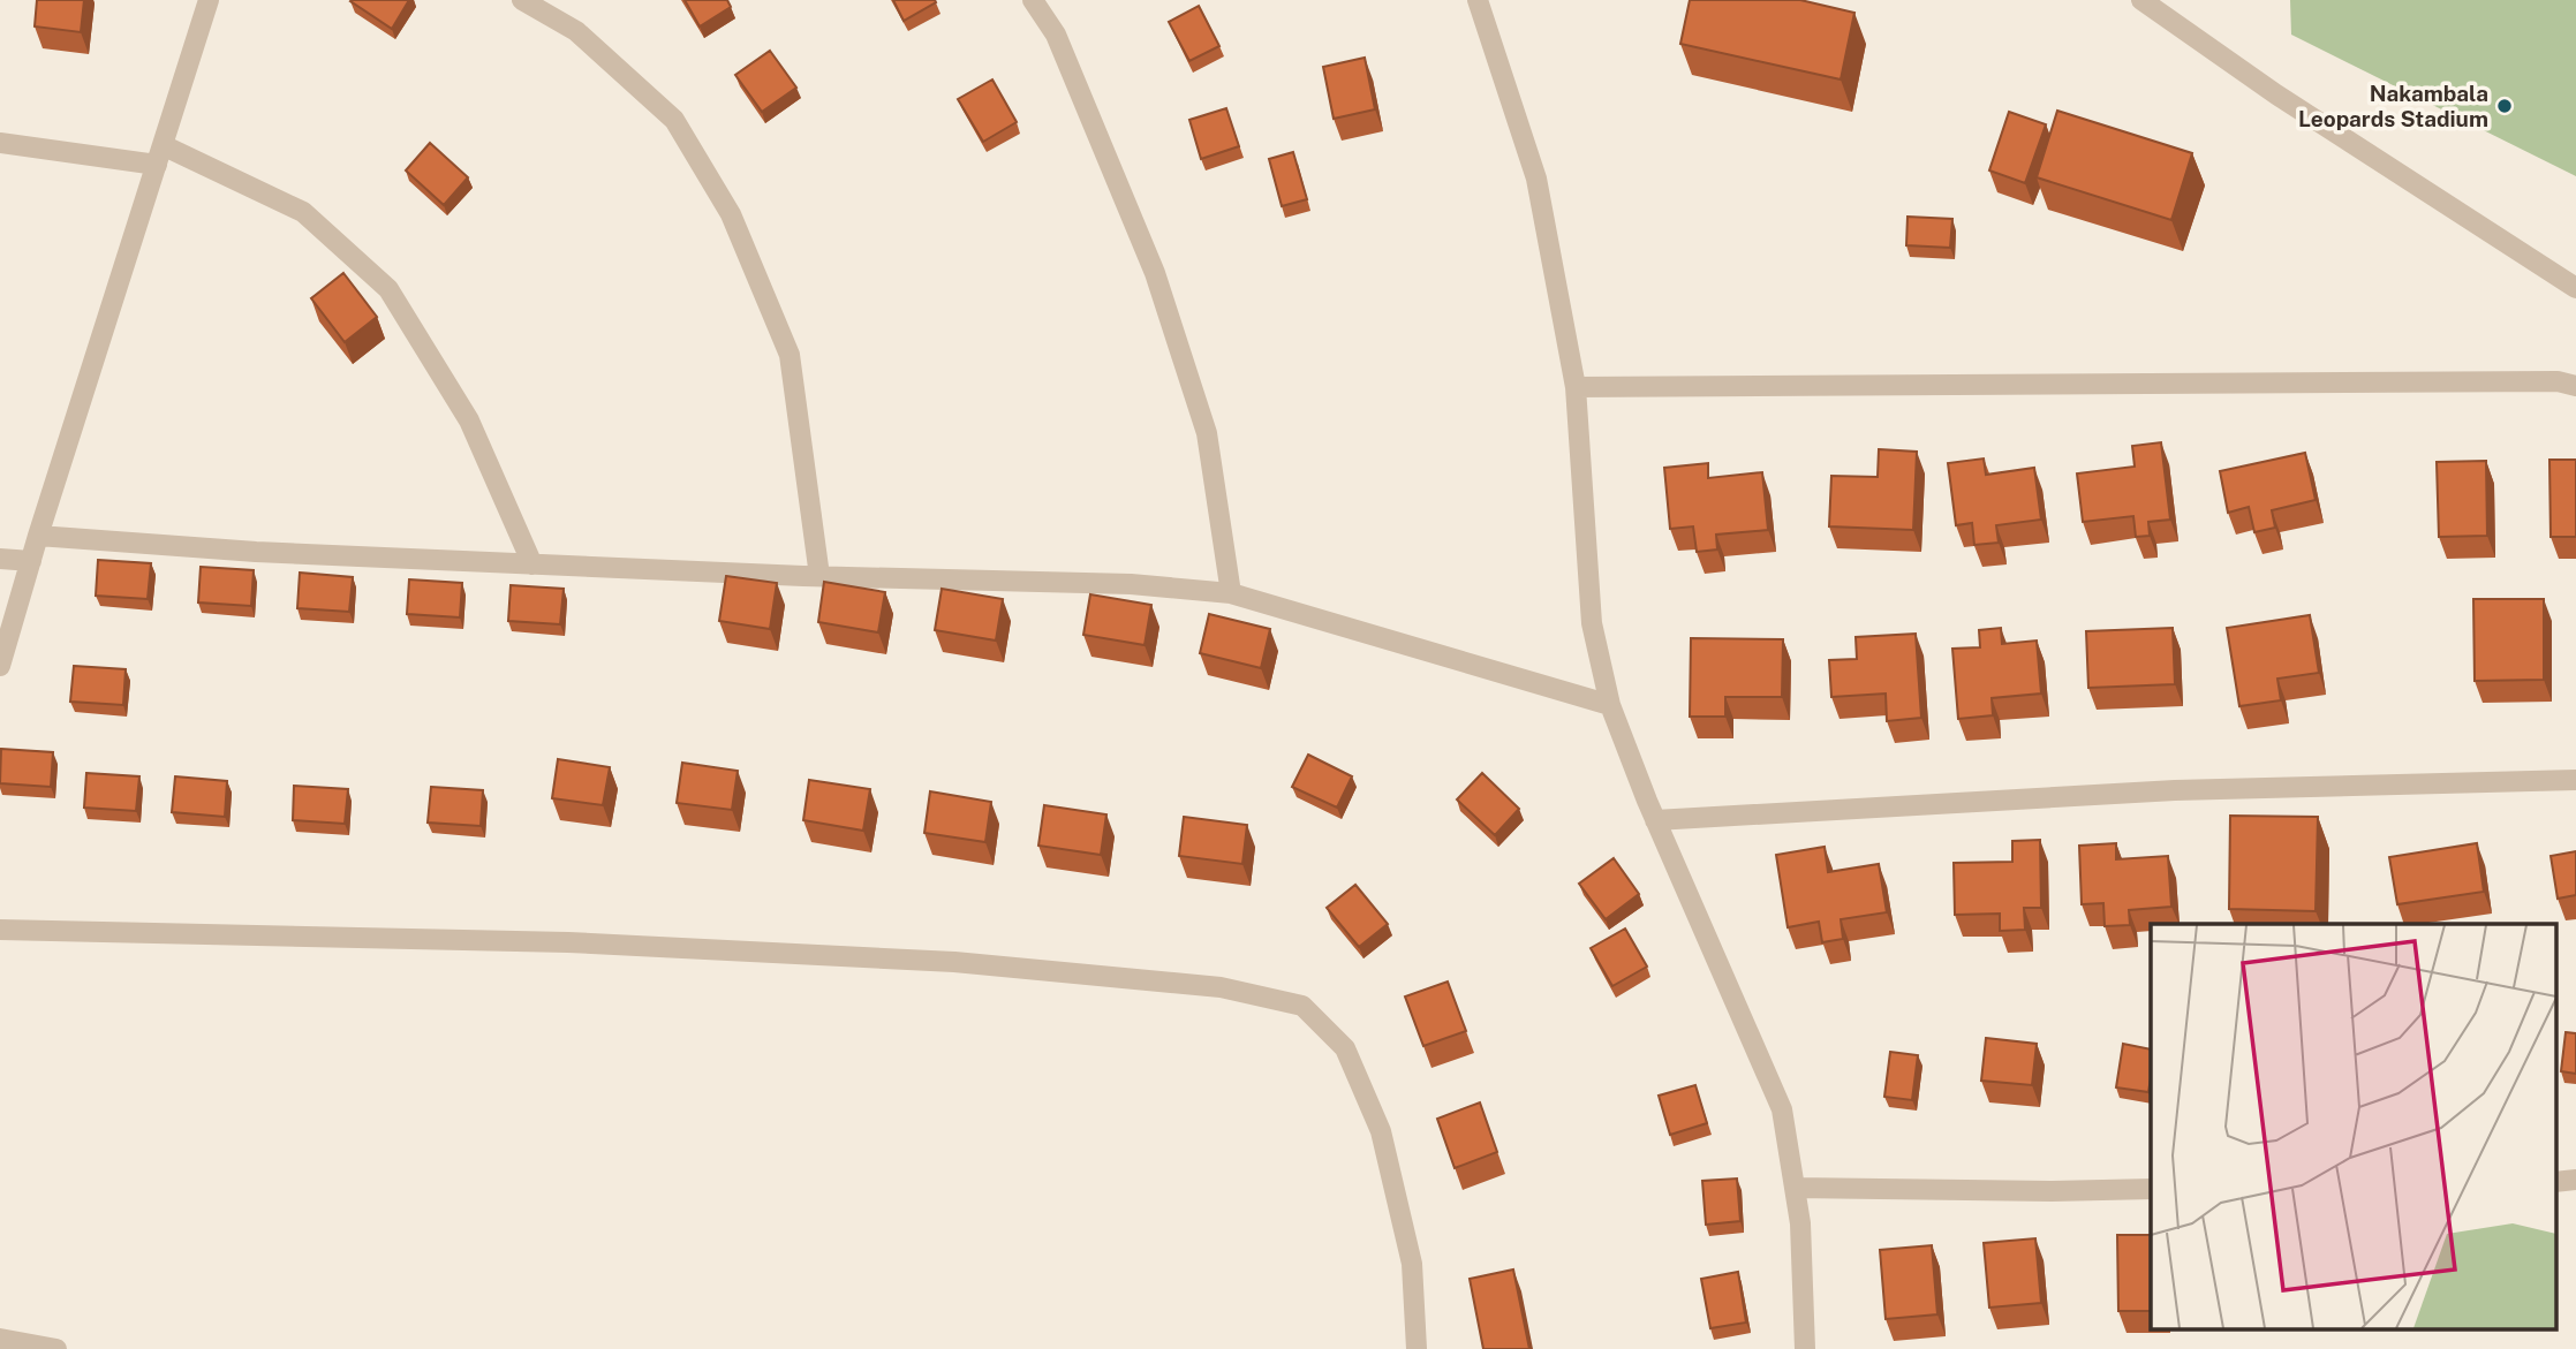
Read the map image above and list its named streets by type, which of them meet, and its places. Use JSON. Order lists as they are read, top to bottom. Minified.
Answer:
{"places":["Nakambala Leopards Stadium"]}
